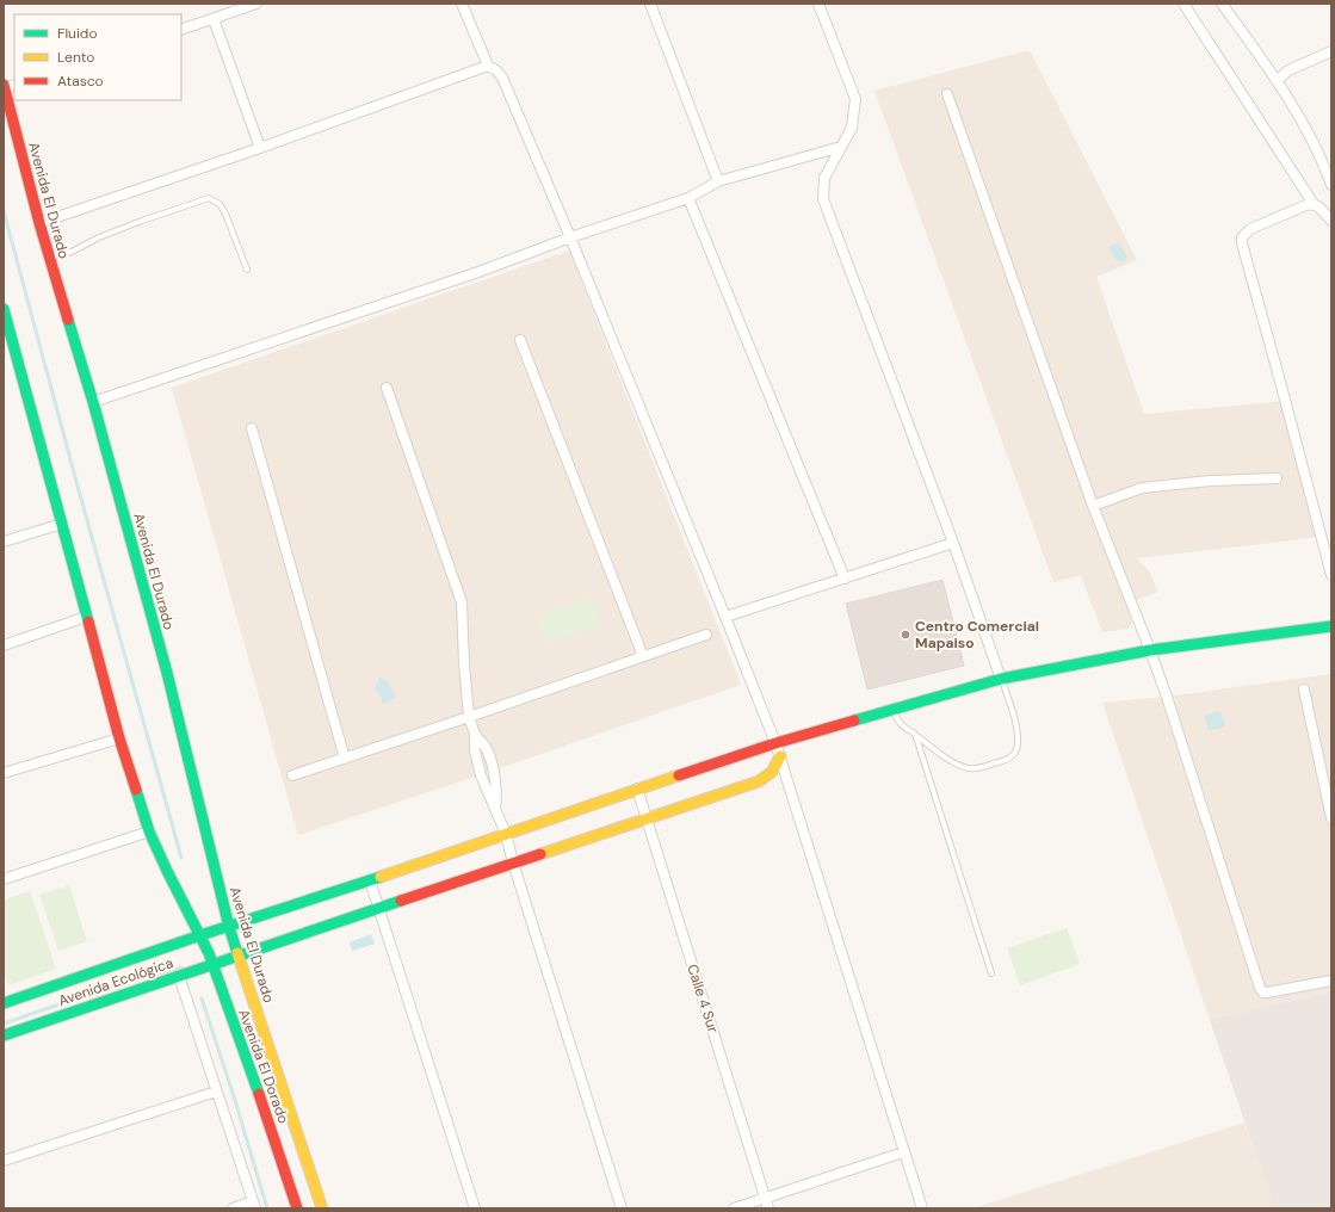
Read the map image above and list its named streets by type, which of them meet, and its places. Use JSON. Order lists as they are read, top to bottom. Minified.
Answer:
{"streets":{"street":["Avenida El Durado","Avenida Ecológica","Calle 4 Sur","Avenida El Dorado"]},"crossings":[["Avenida El Durado","Avenida Ecológica"],["Avenida El Durado","Avenida El Dorado"],["Avenida Ecológica","Calle 4 Sur"],["Avenida Ecológica","Avenida El Dorado"]],"places":["Centro Comercial Mapaiso"],"legend":["Fluido","Lento","Atasco"]}
